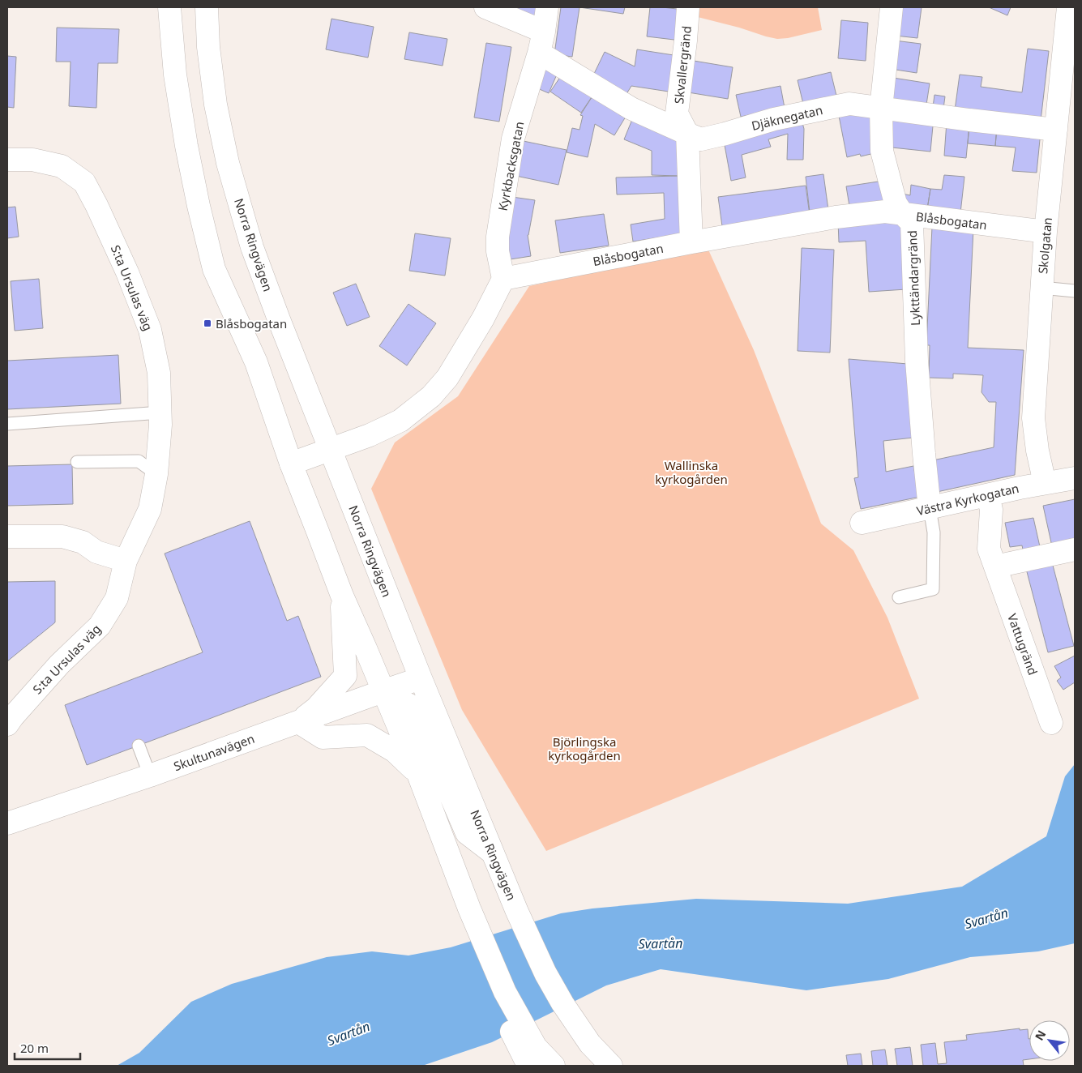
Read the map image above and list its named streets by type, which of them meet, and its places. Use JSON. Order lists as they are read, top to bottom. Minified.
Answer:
{"streets":{"street":["Skvallergränd","Djäknegatan","Kyrkbacksgatan","Blåsbogatan","Norra Ringvägen","Skolgatan","Lykttändargränd","S:ta Ursulas väg","Västra Kyrkogatan","Vattugränd","Skultunavägen"]},"crossings":[["Skvallergränd","Djäknegatan"],["Skvallergränd","Blåsbogatan"],["Djäknegatan","Kyrkbacksgatan"],["Djäknegatan","Skolgatan"],["Djäknegatan","Lykttändargränd"],["Kyrkbacksgatan","Blåsbogatan"],["Blåsbogatan","Skolgatan"],["Blåsbogatan","Lykttändargränd"],["Norra Ringvägen","Skultunavägen"],["Skolgatan","Västra Kyrkogatan"],["Lykttändargränd","Västra Kyrkogatan"],["Västra Kyrkogatan","Vattugränd"]],"water":["Svartån"],"parks":["Wallinska kyrkogården","Björlingska kyrkogården"],"places":{"transit":["Blåsbogatan"]},"scale_bar":"20 m","north":"top left"}
